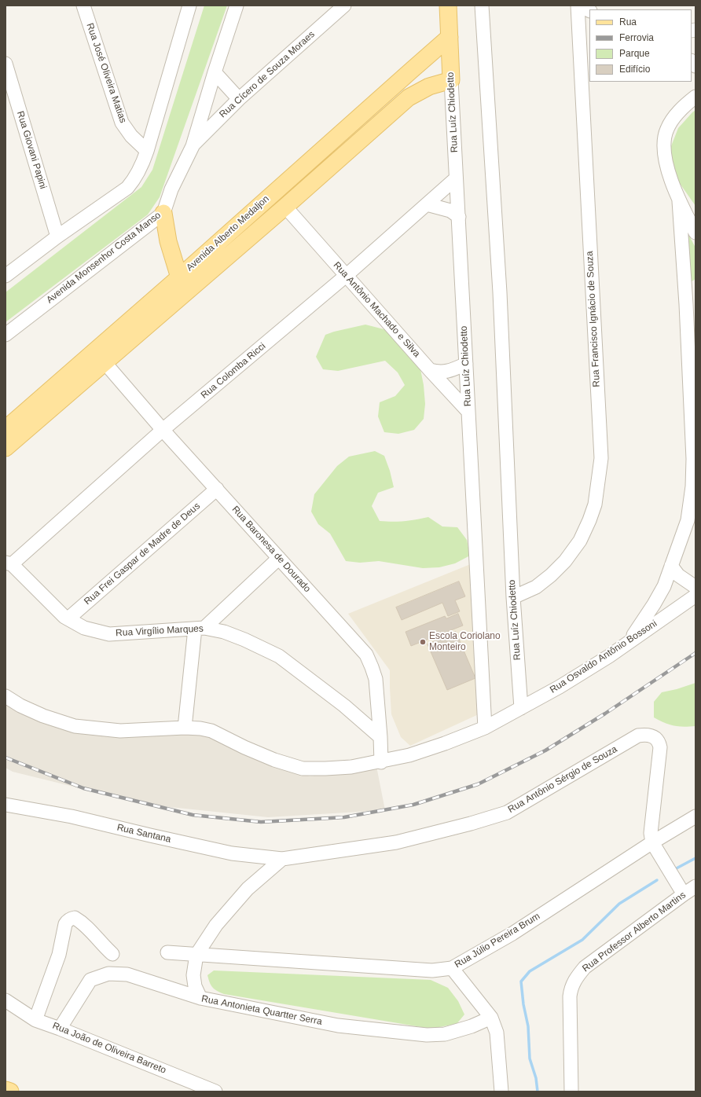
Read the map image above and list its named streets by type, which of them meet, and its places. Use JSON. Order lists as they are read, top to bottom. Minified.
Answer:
{"streets":{"main road":["Rua Luíz Chiodetto","Avenida Alberto Medaljon"],"street":["Rua José Oliveira Matias","Rua Cícero de Souza Moraes","Rua Giovani Papini","Avenida Monsenhor Costa Manso","Rua Antônio Machado e Silva","Rua Francisco Ignácio de Souza","Rua Colomba Ricci","Rua Baronesa de Dourado","Rua Frei Gaspar de Madre de Deus","Rua Virgílio Marques","Rua Osvaldo Antônio Bossoni","Rua Antônio Sérgio de Souza","Rua Santana","Rua Professor Alberto Martins","Rua Júlio Pereira Brum","Rua Antonieta Quartter Serra","Rua João de Oliveira Barreto"]},"crossings":[["Rua Cícero de Souza Moraes","Avenida Monsenhor Costa Manso"],["Rua Luíz Chiodetto","Avenida Alberto Medaljon"],["Rua Luíz Chiodetto","Rua Antônio Machado e Silva"],["Rua Luíz Chiodetto","Rua Francisco Ignácio de Souza"],["Rua Luíz Chiodetto","Rua Colomba Ricci"],["Rua Luíz Chiodetto","Rua Osvaldo Antônio Bossoni"],["Avenida Alberto Medaljon","Rua Antônio Machado e Silva"],["Avenida Alberto Medaljon","Rua Baronesa de Dourado"],["Rua Antônio Machado e Silva","Rua Colomba Ricci"],["Rua Colomba Ricci","Rua Baronesa de Dourado"],["Rua Colomba Ricci","Rua Virgílio Marques"],["Rua Baronesa de Dourado","Rua Frei Gaspar de Madre de Deus"],["Rua Baronesa de Dourado","Rua Virgílio Marques"],["Rua Baronesa de Dourado","Rua Osvaldo Antônio Bossoni"],["Rua Frei Gaspar de Madre de Deus","Rua Virgílio Marques"],["Rua Antônio Sérgio de Souza","Rua Santana"],["Rua Antônio Sérgio de Souza","Rua Professor Alberto Martins"],["Rua Antônio Sérgio de Souza","Rua Júlio Pereira Brum"],["Rua Antonieta Quartter Serra","Rua João de Oliveira Barreto"]],"places":["Escola Coriolano Monteiro"],"legend":["Rua","Ferrovia","Parque","Edifício"]}
